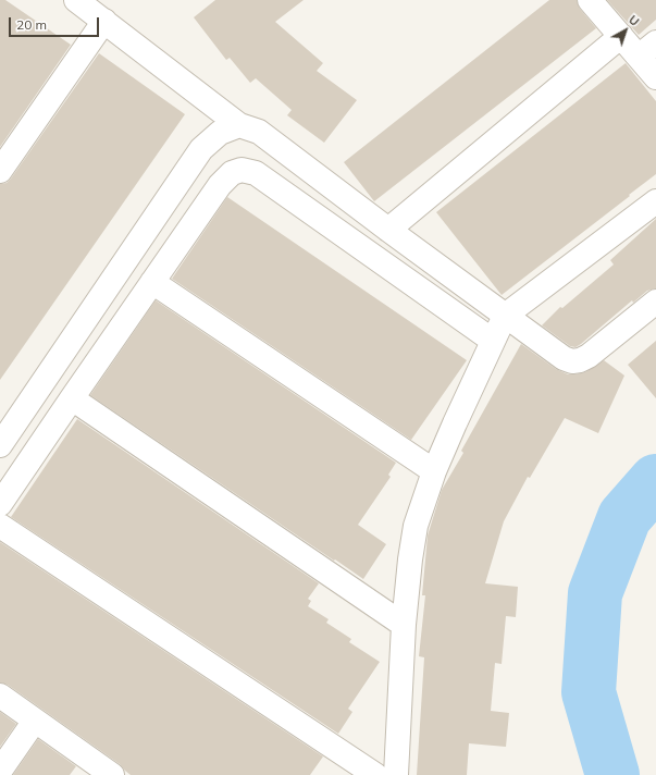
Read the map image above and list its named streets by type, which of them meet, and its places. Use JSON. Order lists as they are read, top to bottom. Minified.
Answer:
{"scale_bar":"20 m","north":"top right"}
